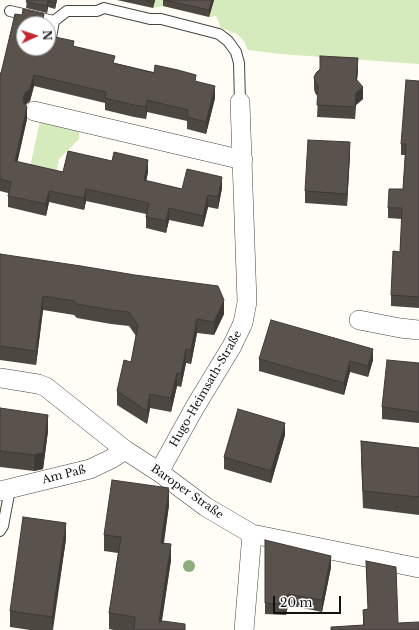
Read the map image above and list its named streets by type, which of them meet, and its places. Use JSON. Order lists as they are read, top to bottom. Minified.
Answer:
{"streets":{"street":["Hugo-Heimsath-Straße","Am Paß","Baroper Straße"]},"crossings":[["Hugo-Heimsath-Straße","Baroper Straße"],["Am Paß","Baroper Straße"]],"scale_bar":"20 m","north":"right"}
